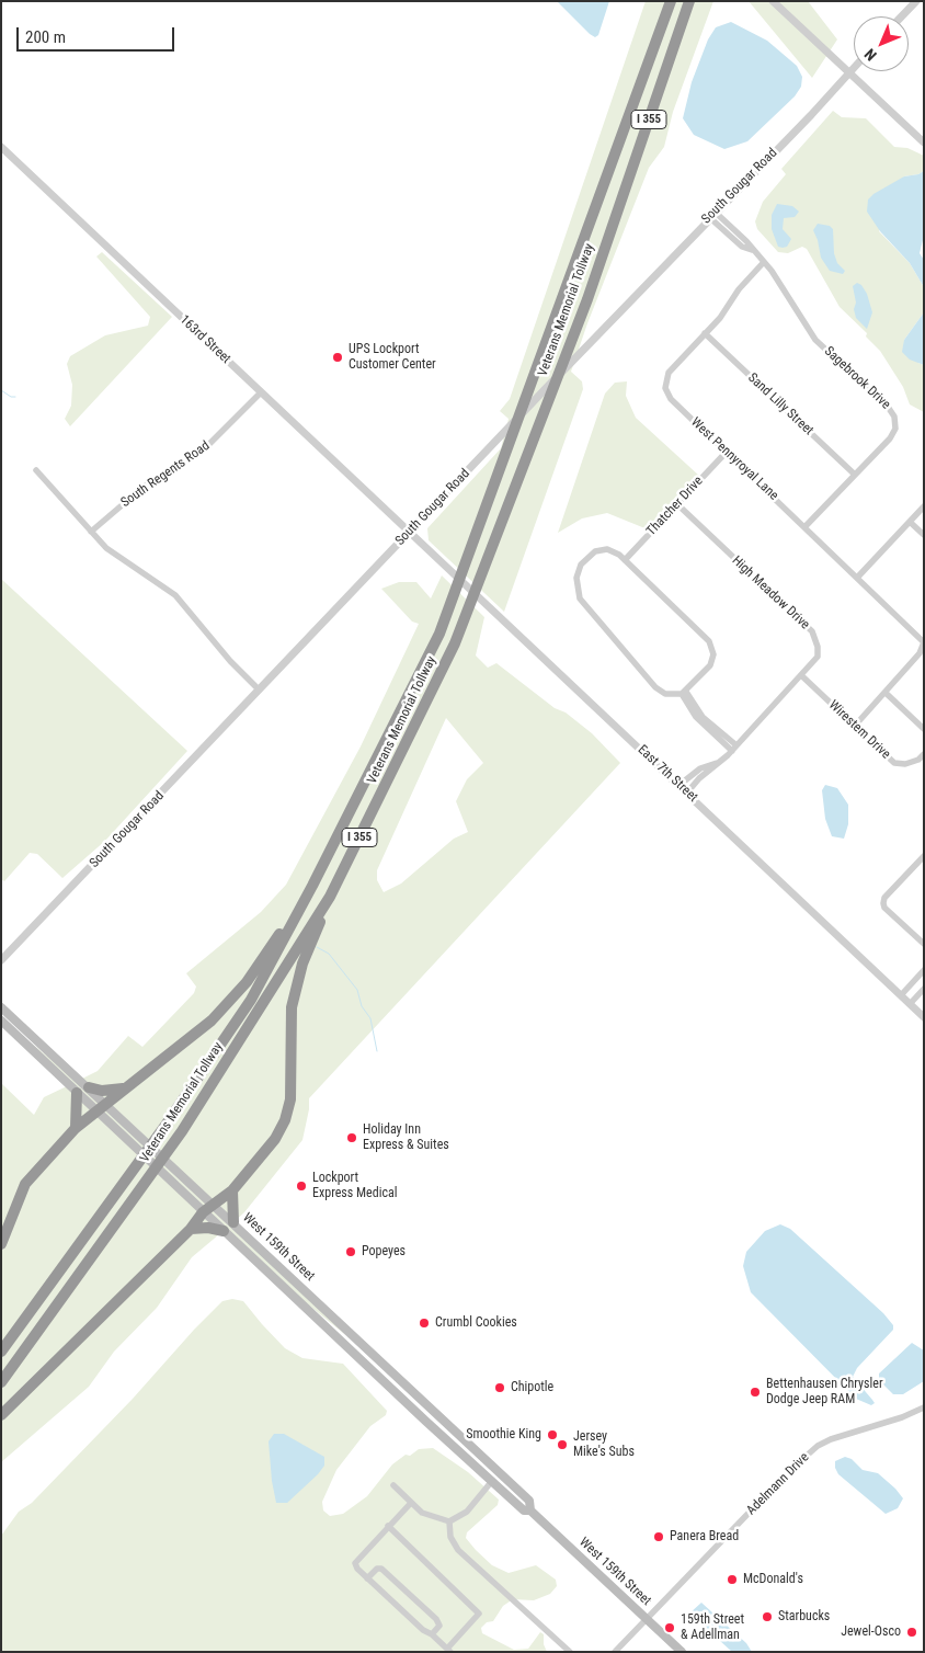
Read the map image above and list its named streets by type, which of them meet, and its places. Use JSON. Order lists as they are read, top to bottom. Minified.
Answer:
{"streets":{"highway":["I 355","Veterans Memorial Tollway"],"main road":["West 159th Street"],"street":["South Gougar Road","163rd Street","Sagebrook Drive","Sand Lilly Street","West Pennyroyal Lane","South Regents Road","Thatcher Drive","High Meadow Drive","Wirestem Drive","East 7th Street","Adelmann Drive"]},"crossings":[["South Gougar Road","163rd Street"],["South Gougar Road","Sagebrook Drive"],["South Gougar Road","East 7th Street"],["163rd Street","South Regents Road"],["163rd Street","East 7th Street"],["Sagebrook Drive","Sand Lilly Street"],["Sagebrook Drive","West Pennyroyal Lane"],["Sand Lilly Street","West Pennyroyal Lane"],["West Pennyroyal Lane","Thatcher Drive"],["West Pennyroyal Lane","Wirestem Drive"],["Thatcher Drive","High Meadow Drive"],["High Meadow Drive","Wirestem Drive"],["High Meadow Drive","East 7th Street"],["West 159th Street","Adelmann Drive"]],"places":["UPS Lockport Customer Center","Holiday Inn Express & Suites","Lockport Express Medical","Popeyes","Crumbl Cookies","Chipotle","Bettenhausen Chrysler Dodge Jeep RAM","Smoothie King","Jersey Mike's Subs","Panera Bread","McDonald's","Starbucks","159th Street & Adellman","Jewel-Osco"],"scale_bar":"200 m","north":"bottom left"}
